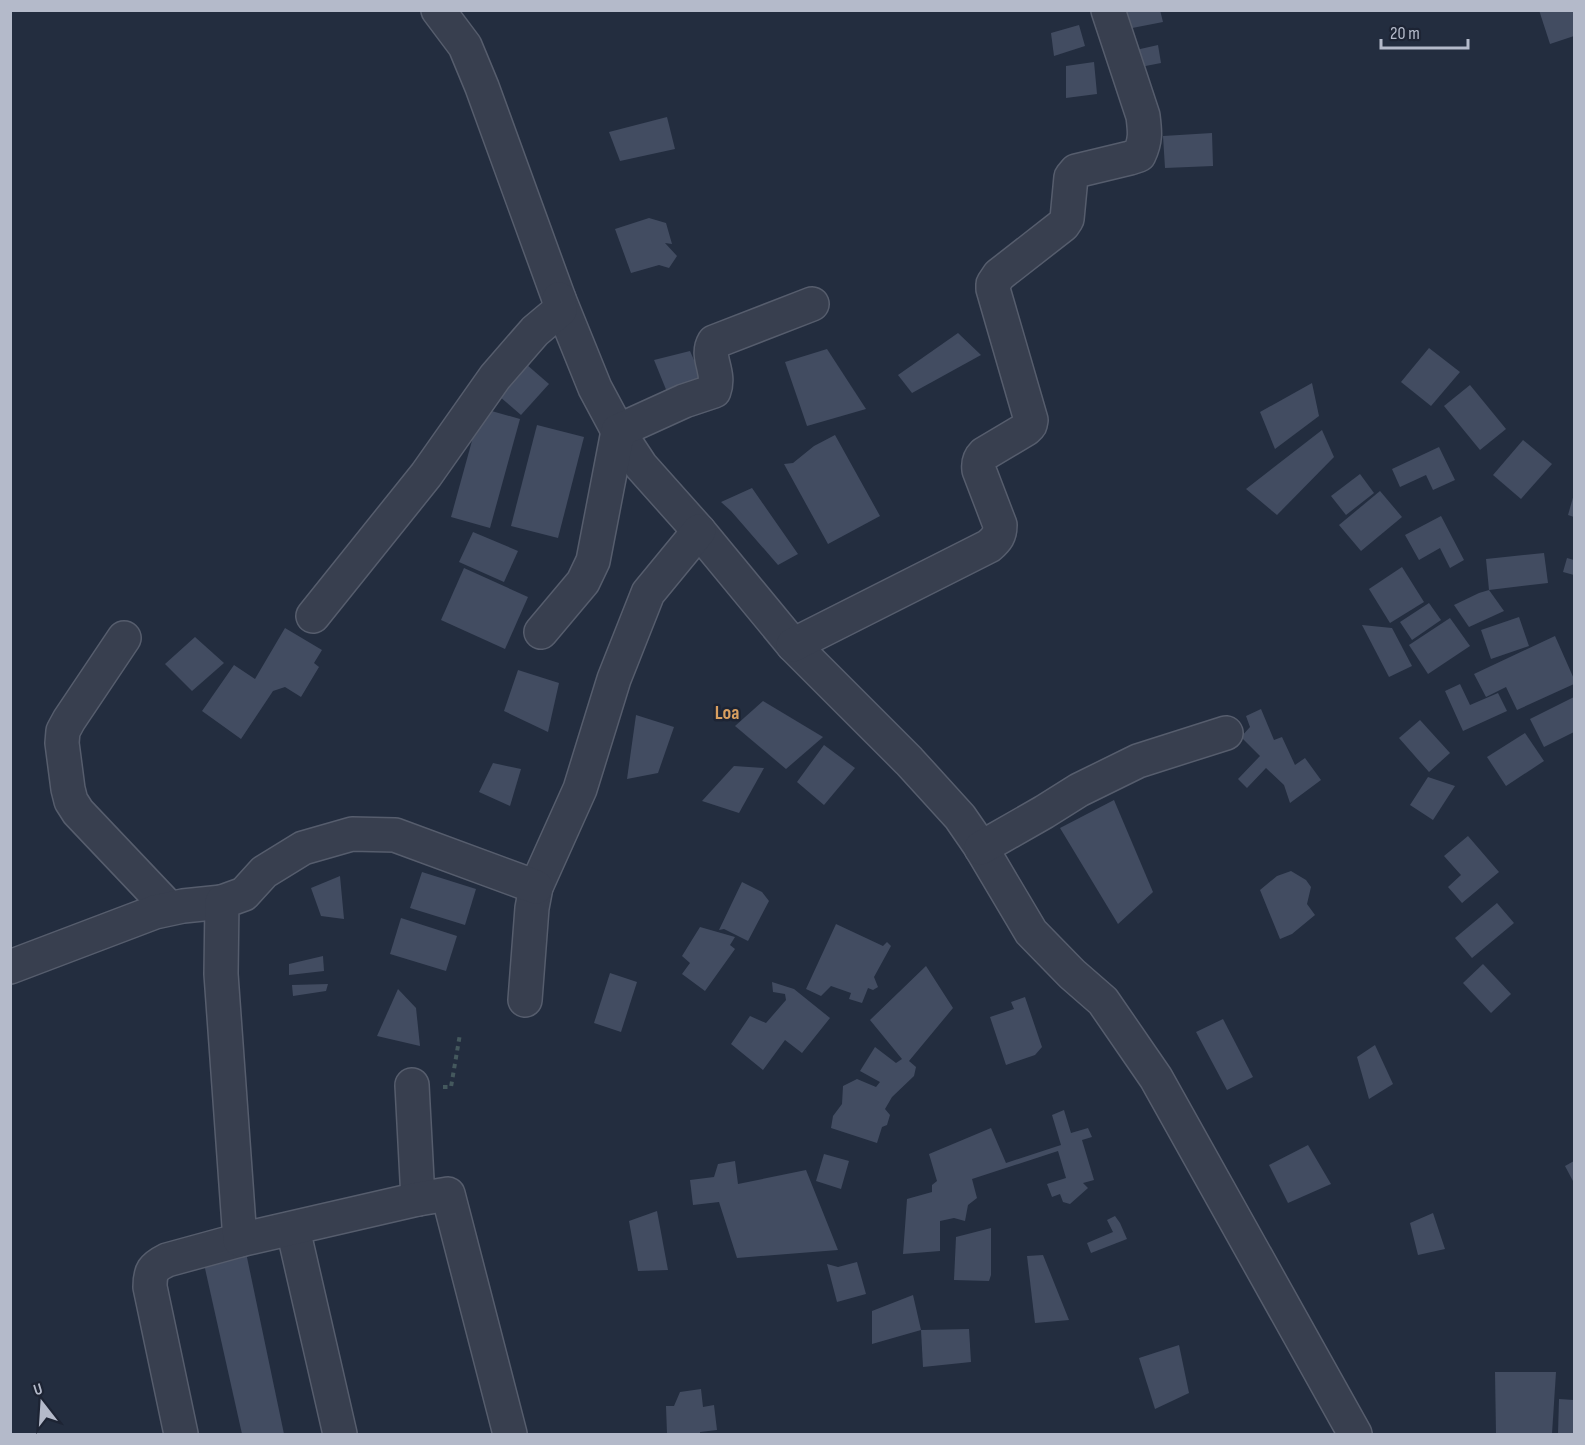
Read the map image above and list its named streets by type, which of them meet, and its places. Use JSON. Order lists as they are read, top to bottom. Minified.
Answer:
{"districts":["Loa"],"scale_bar":"20 m","north":"top"}
